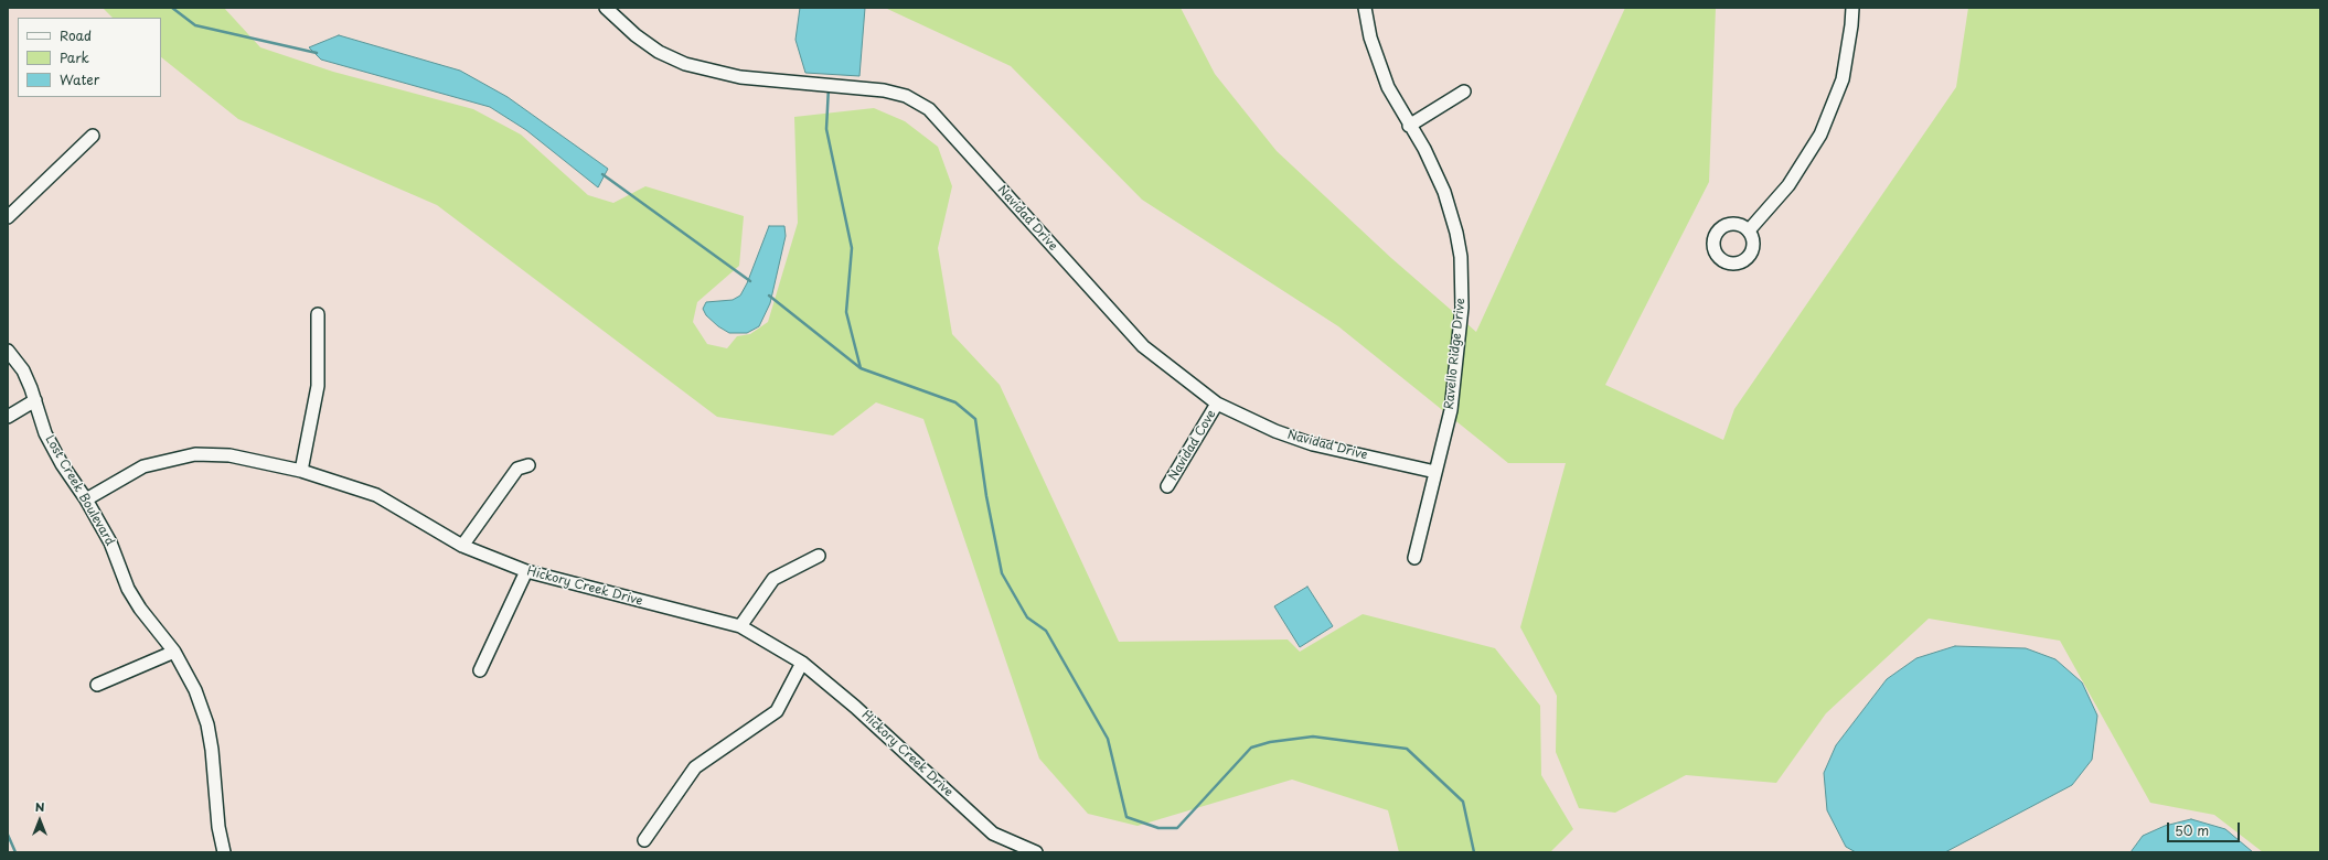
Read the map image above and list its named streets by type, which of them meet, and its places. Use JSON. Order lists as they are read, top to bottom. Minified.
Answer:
{"streets":{"street":["Navidad Drive","Ravello Ridge Drive","Navidad Cove","Lost Creek Boulevard","Hickory Creek Drive"]},"crossings":[["Navidad Drive","Ravello Ridge Drive"],["Navidad Drive","Navidad Cove"],["Lost Creek Boulevard","Hickory Creek Drive"]],"legend":["Road","Park","Water"],"scale_bar":"50 m","north":"top"}
